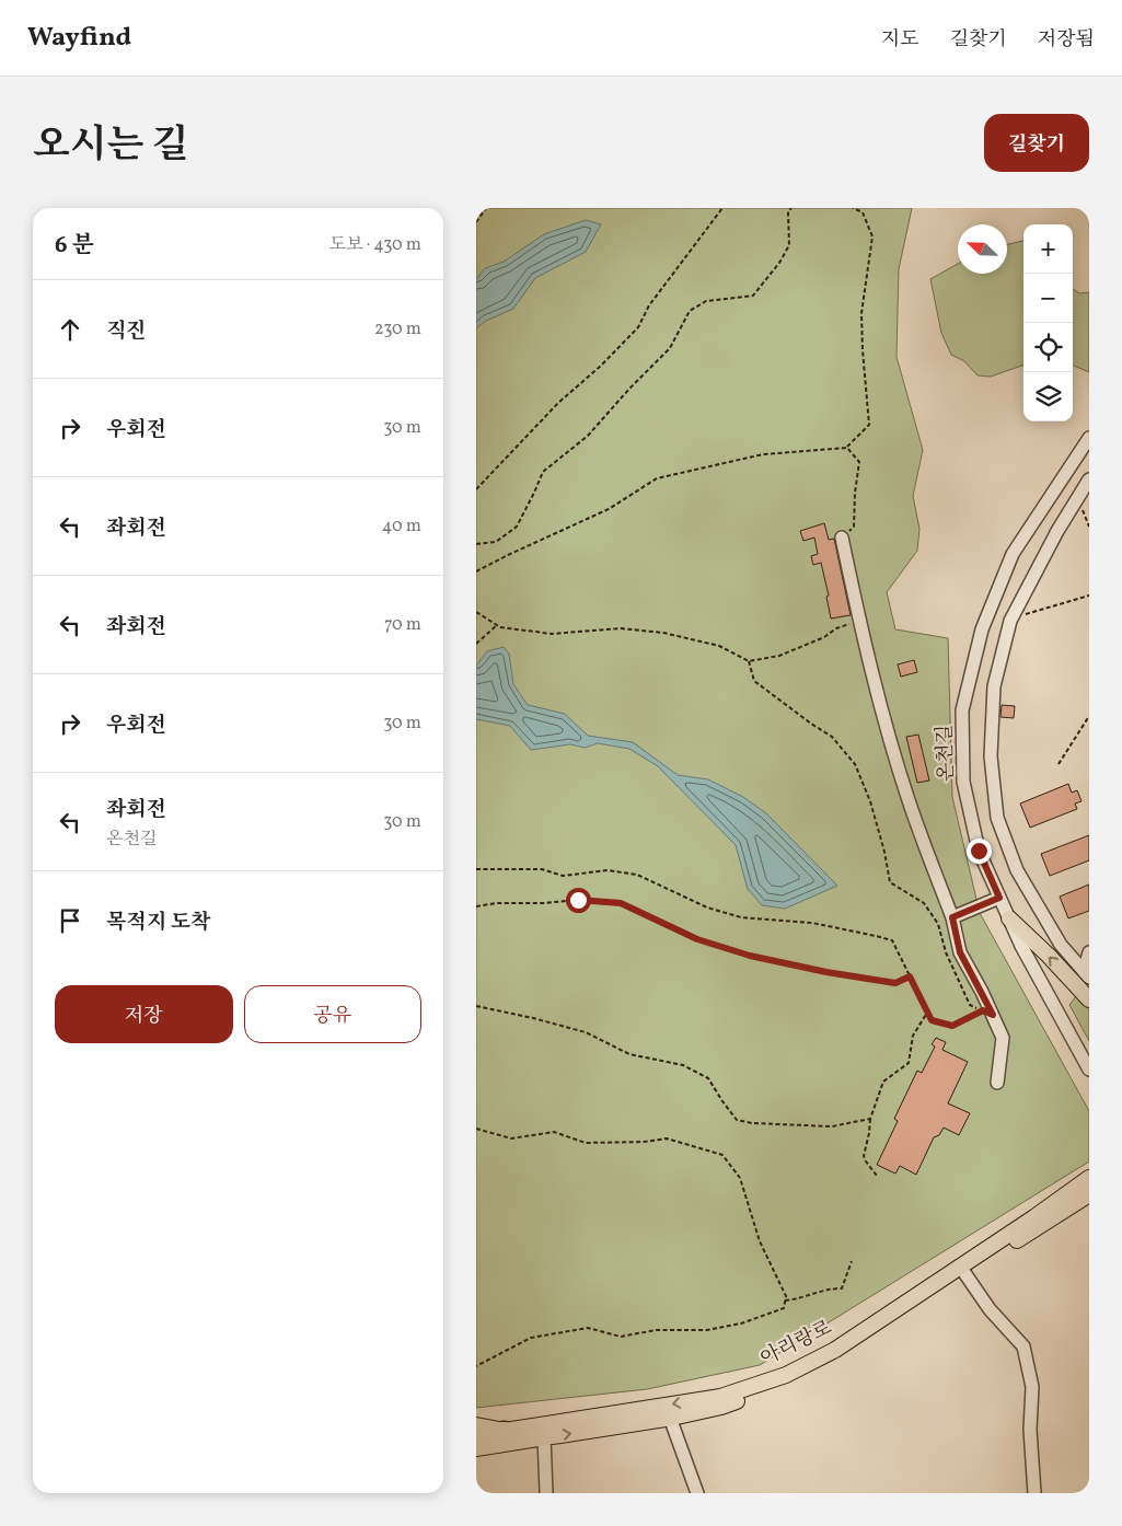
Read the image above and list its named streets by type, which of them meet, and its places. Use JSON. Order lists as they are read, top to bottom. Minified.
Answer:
{"streets":{"highway":["아리랑로"],"street":["온천길"]},"north":"top left","page":{"header":"Wayfind","nav":["지도","길찾기","저장됨"],"title":"오시는 길","buttons":["길찾기",["저장","공유"]],"heading":["6 분","도보 · 430 m"],"map_buttons":["+","−"],"list":[["직진","230 m"],["우회전","30 m"],["좌회전","40 m"],["좌회전","70 m"],["우회전","30 m"],["좌회전","온천길","30 m"],"목적지 도착"]}}
